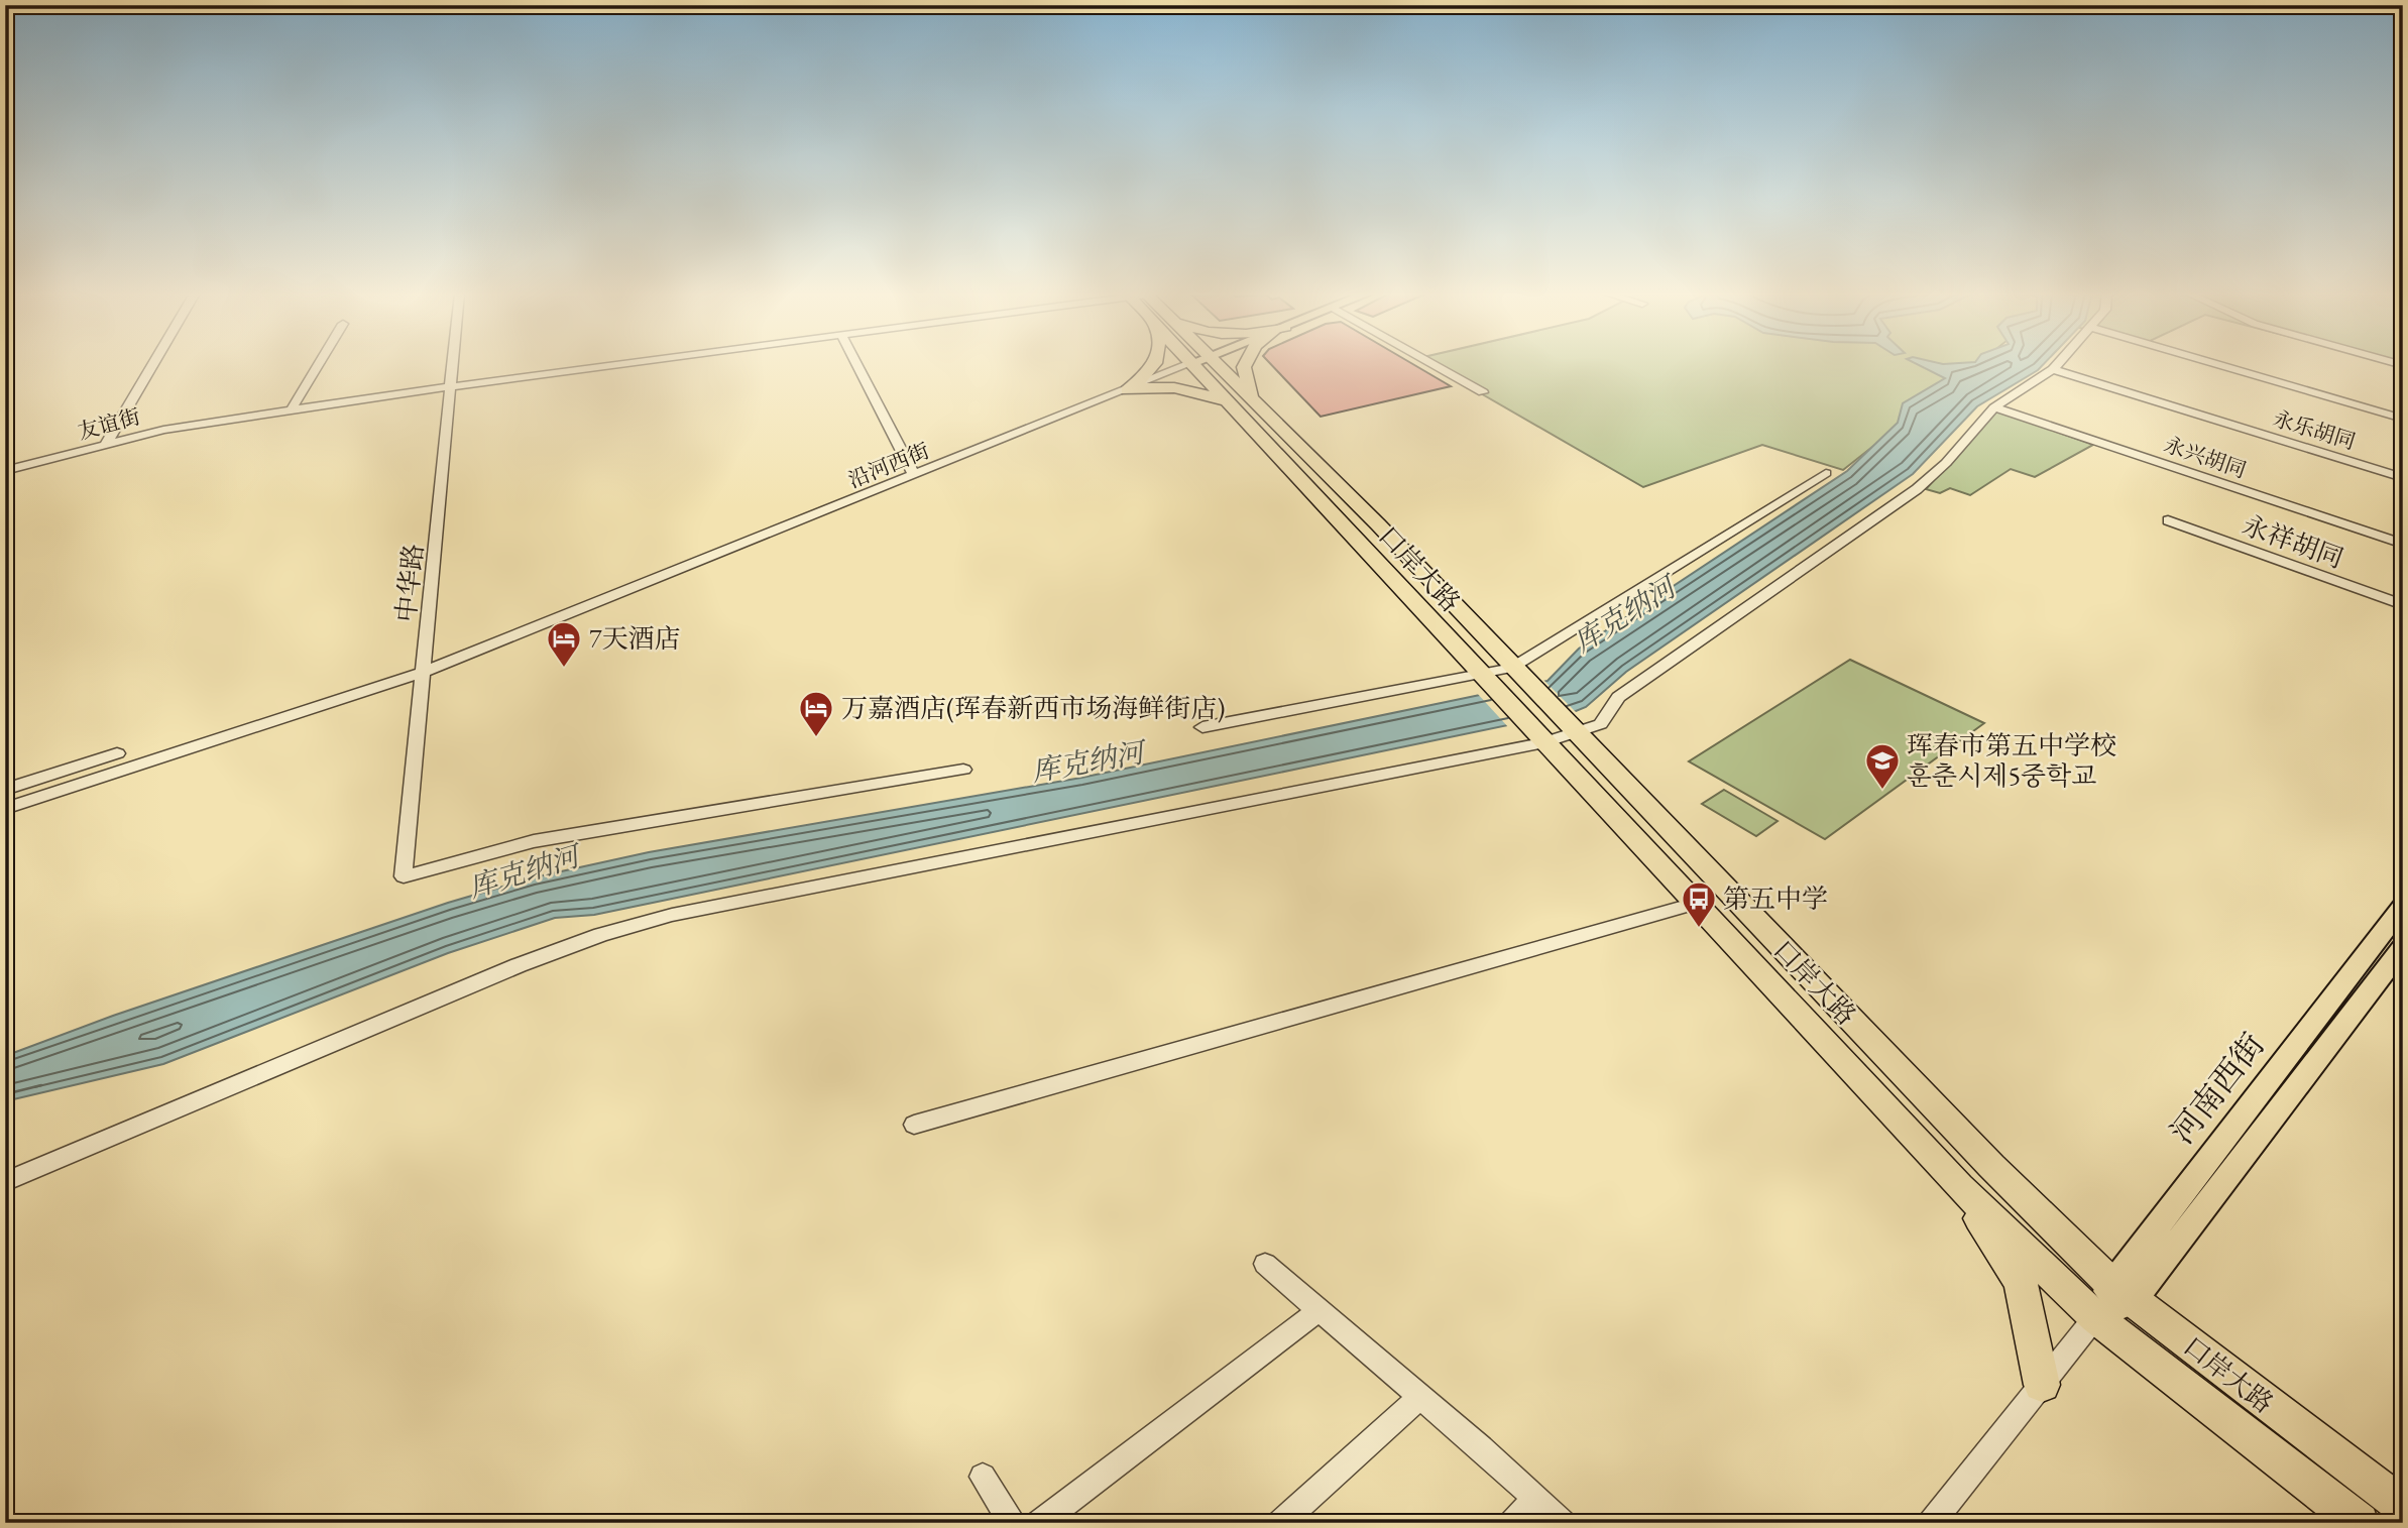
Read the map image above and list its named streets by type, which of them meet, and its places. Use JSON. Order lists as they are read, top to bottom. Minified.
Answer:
{"streets":{"highway":["口岸大路"],"main road":["河南西街"],"street":["友谊街","永乐胡同","永兴胡同","沿河西街","永祥胡同","中华路"]},"crossings":[["友谊街","中华路"],["沿河西街","中华路"],["口岸大路","河南西街"]],"water":["库克纳河"],"places":{"hotel":["7天酒店","万嘉酒店(珲春新西市场海鲜街店)"],"school or university":["珲春市第五中学校 훈춘시제5중학교"],"bus stop":["第五中学"]}}
